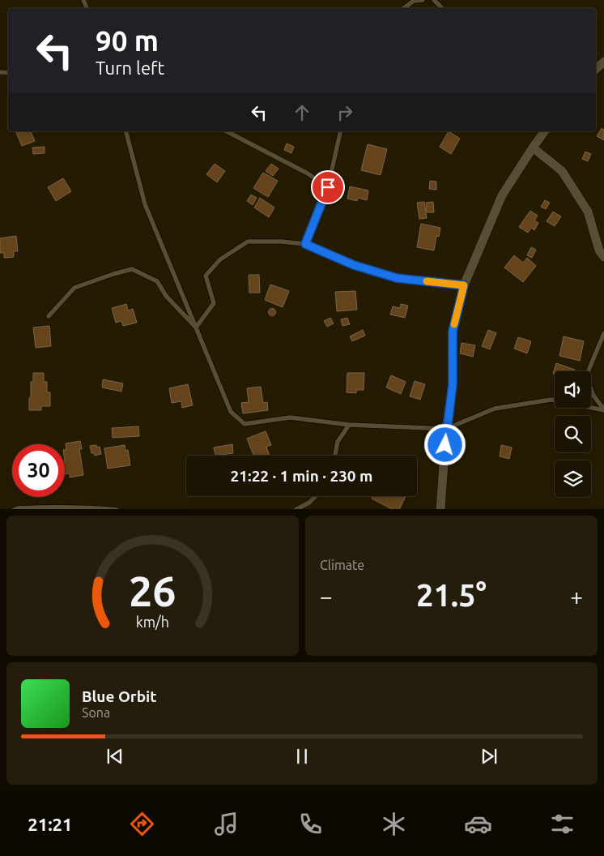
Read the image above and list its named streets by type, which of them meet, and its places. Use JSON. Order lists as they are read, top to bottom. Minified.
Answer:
{"page":{"turn":["90 m","Turn left"],"limit":"30","trip":"21:22 · 1 min · 230 m","tile":"Climate","heat":["−","21.5°","+"],"song":["Blue Orbit","Sona"],"tabs":"21:21","gauge":["26","km/h"]}}
